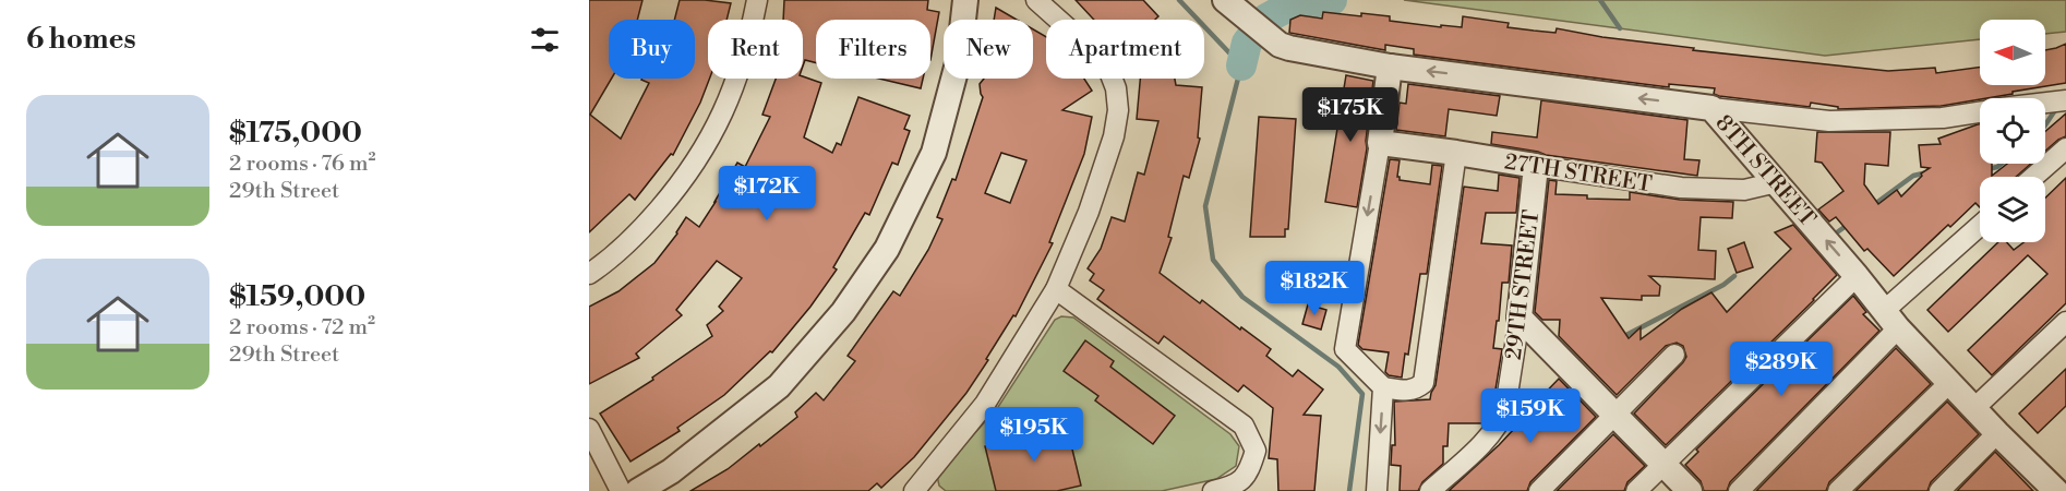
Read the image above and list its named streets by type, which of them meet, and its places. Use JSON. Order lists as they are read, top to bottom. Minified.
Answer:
{"streets":{"street":["8TH STREET","27TH STREET","29TH STREET"]},"crossings":[["8TH STREET","27TH STREET"],["27TH STREET","29TH STREET"]],"one_way":["8TH STREET"],"north":"left","page":{"heading":"6 homes","chip":["Buy","Rent","Filters","New","Apartment"],"list":[{"name":"$175,000","note":"2 rooms · 76 m² · 29th Street"},{"name":"$159,000","note":"2 rooms · 72 m² · 29th Street"}],"price":["$175K","$172K","$182K","$289K","$159K","$195K"]}}
